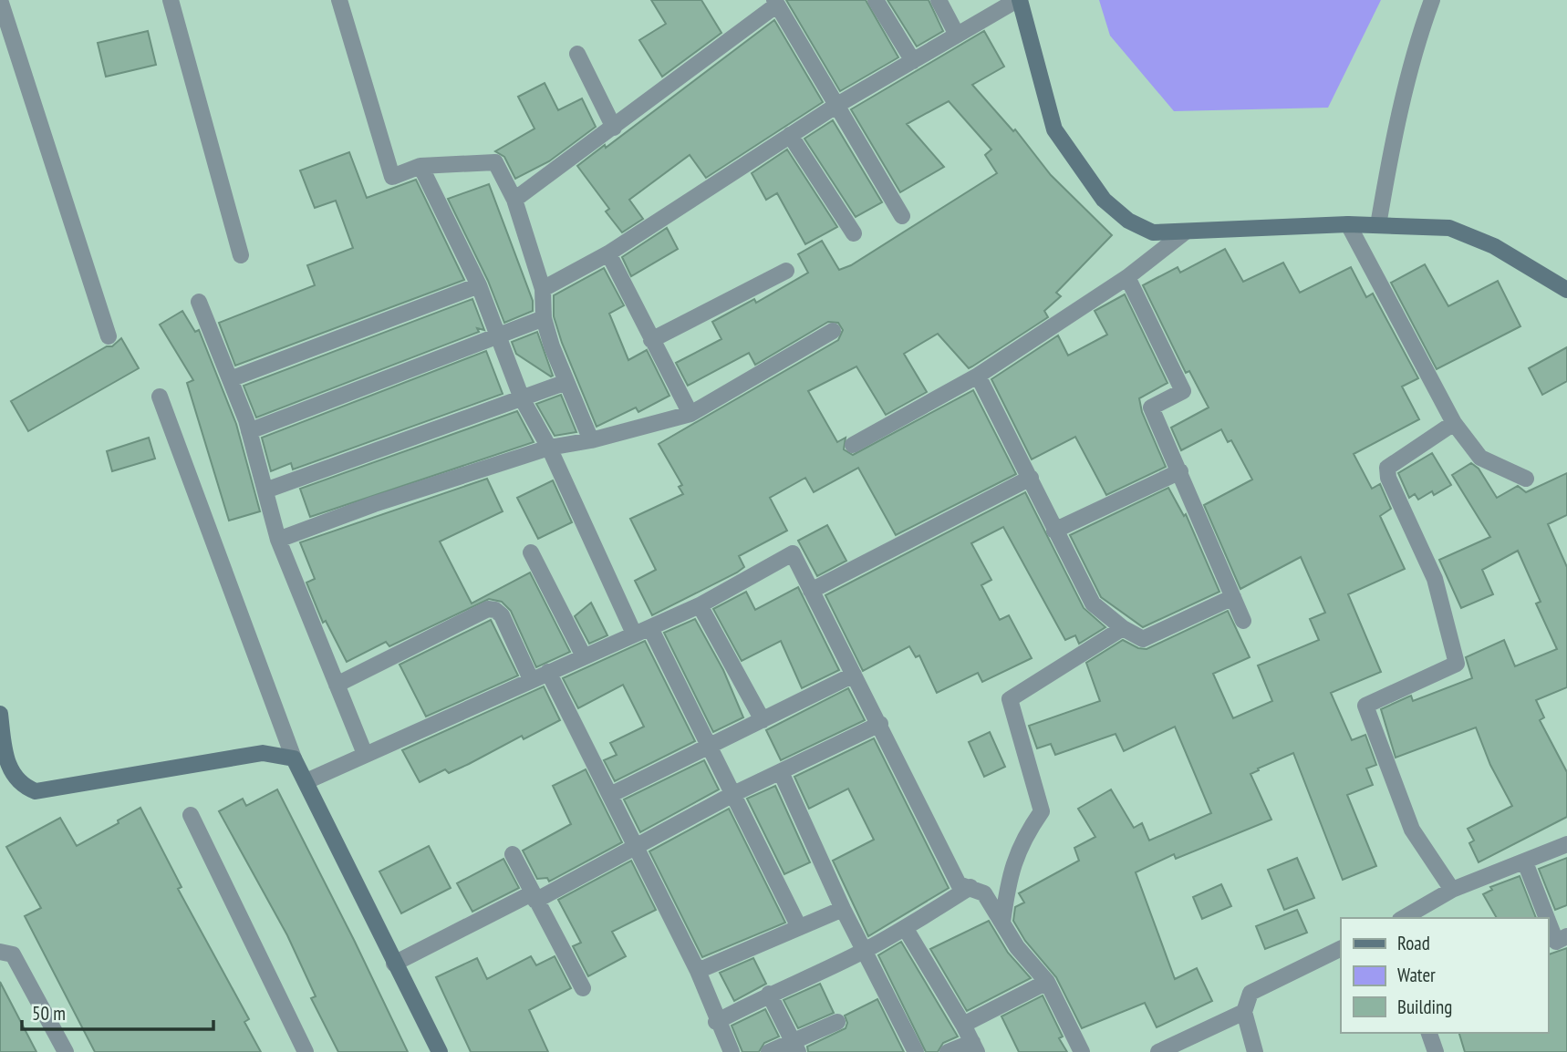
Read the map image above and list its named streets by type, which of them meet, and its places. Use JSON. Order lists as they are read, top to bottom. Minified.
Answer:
{"legend":["Road","Water","Building"],"scale_bar":"50 m"}
